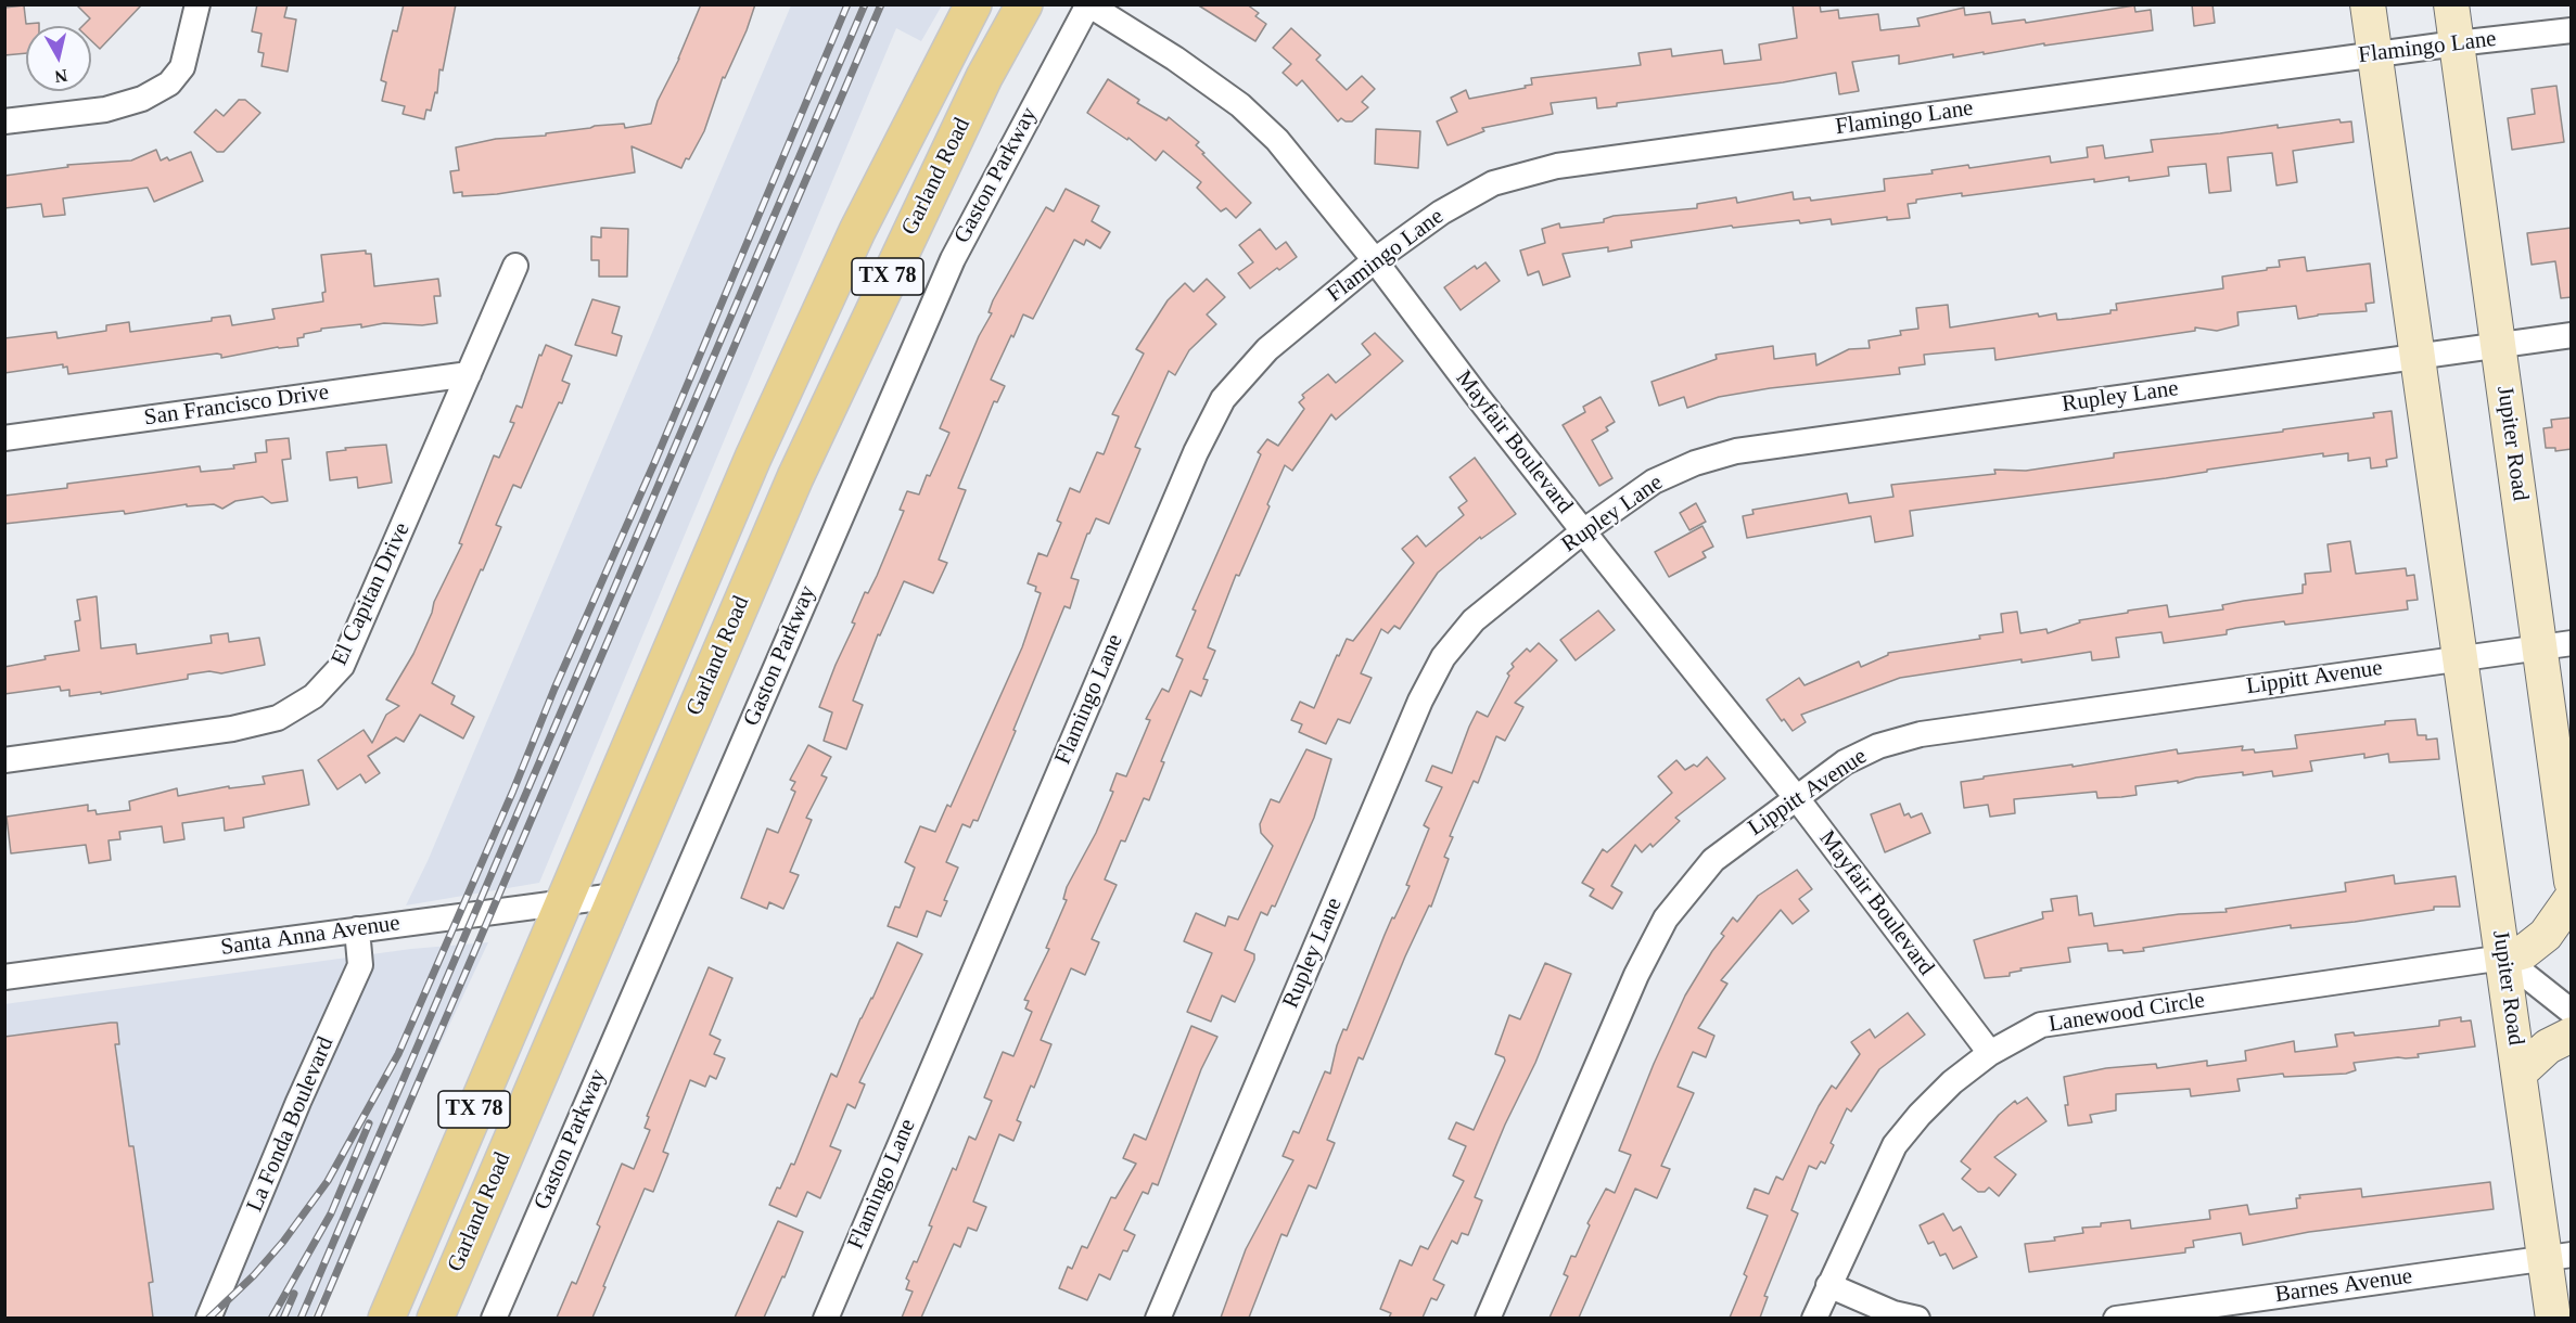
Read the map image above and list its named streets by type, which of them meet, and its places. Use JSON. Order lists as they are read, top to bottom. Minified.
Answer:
{"streets":{"main road":["Garland Road","TX 78","Jupiter Road"],"street":["Flamingo Lane","Gaston Parkway","Rupley Lane","San Francisco Drive","Mayfair Boulevard","El Capitan Drive","Lippitt Avenue","Santa Anna Avenue","Lanewood Circle","La Fonda Boulevard","Barnes Avenue"]},"crossings":[["Flamingo Lane","Mayfair Boulevard"],["Flamingo Lane","Jupiter Road"],["Gaston Parkway","Mayfair Boulevard"],["Garland Road","Santa Anna Avenue"],["Rupley Lane","Mayfair Boulevard"],["Rupley Lane","Jupiter Road"],["San Francisco Drive","El Capitan Drive"],["Mayfair Boulevard","Lippitt Avenue"],["Mayfair Boulevard","Lanewood Circle"],["Jupiter Road","Lippitt Avenue"],["Jupiter Road","Lanewood Circle"],["Jupiter Road","Barnes Avenue"],["Santa Anna Avenue","La Fonda Boulevard"]],"north":"bottom"}
